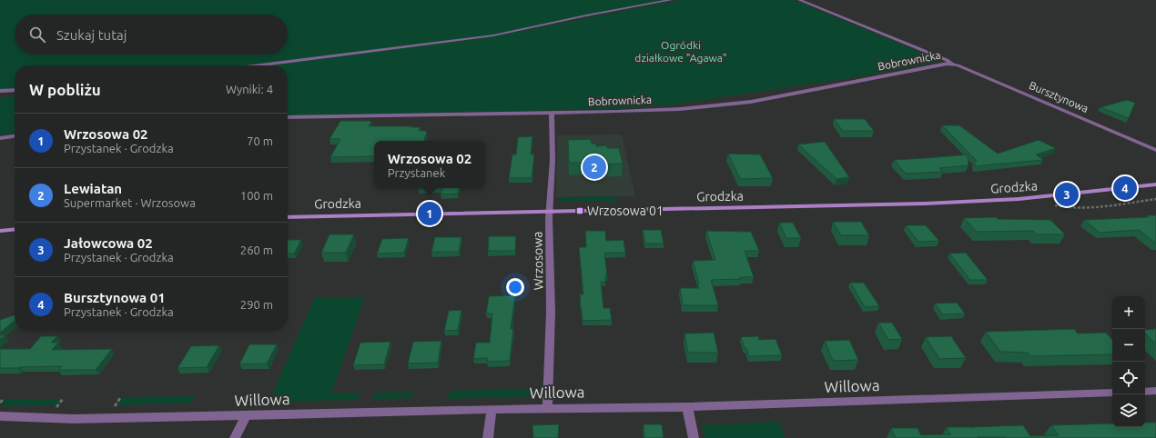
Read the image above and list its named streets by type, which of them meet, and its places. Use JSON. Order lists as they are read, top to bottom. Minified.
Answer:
{"streets":{"street":["Bobrownicka","Bursztynowa","Grodzka","Wrzosowa","Willowa"]},"crossings":[["Bobrownicka","Bursztynowa"],["Bobrownicka","Wrzosowa"],["Grodzka","Wrzosowa"],["Wrzosowa","Willowa"]],"parks":["Ogródki działkowe \"Agawa\""],"places":{"transit":["Wrzosowa 01"]},"page":{"search":"Szukaj tutaj","heading":["W pobliżu","Wyniki: 4"],"list":[{"mark":"1","name":"Wrzosowa 02","note":"Przystanek · Grodzka","value":"70 m"},{"mark":"2","name":"Lewiatan","note":"Supermarket · Wrzosowa","value":"100 m"},{"mark":"3","name":"Jałowcowa 02","note":"Przystanek · Grodzka","value":"260 m"},{"mark":"4","name":"Bursztynowa 01","note":"Przystanek · Grodzka","value":"290 m"}],"popup":["Wrzosowa 02","Przystanek"],"pins":["2","4","3","1"],"map_buttons":["+","−"]}}
